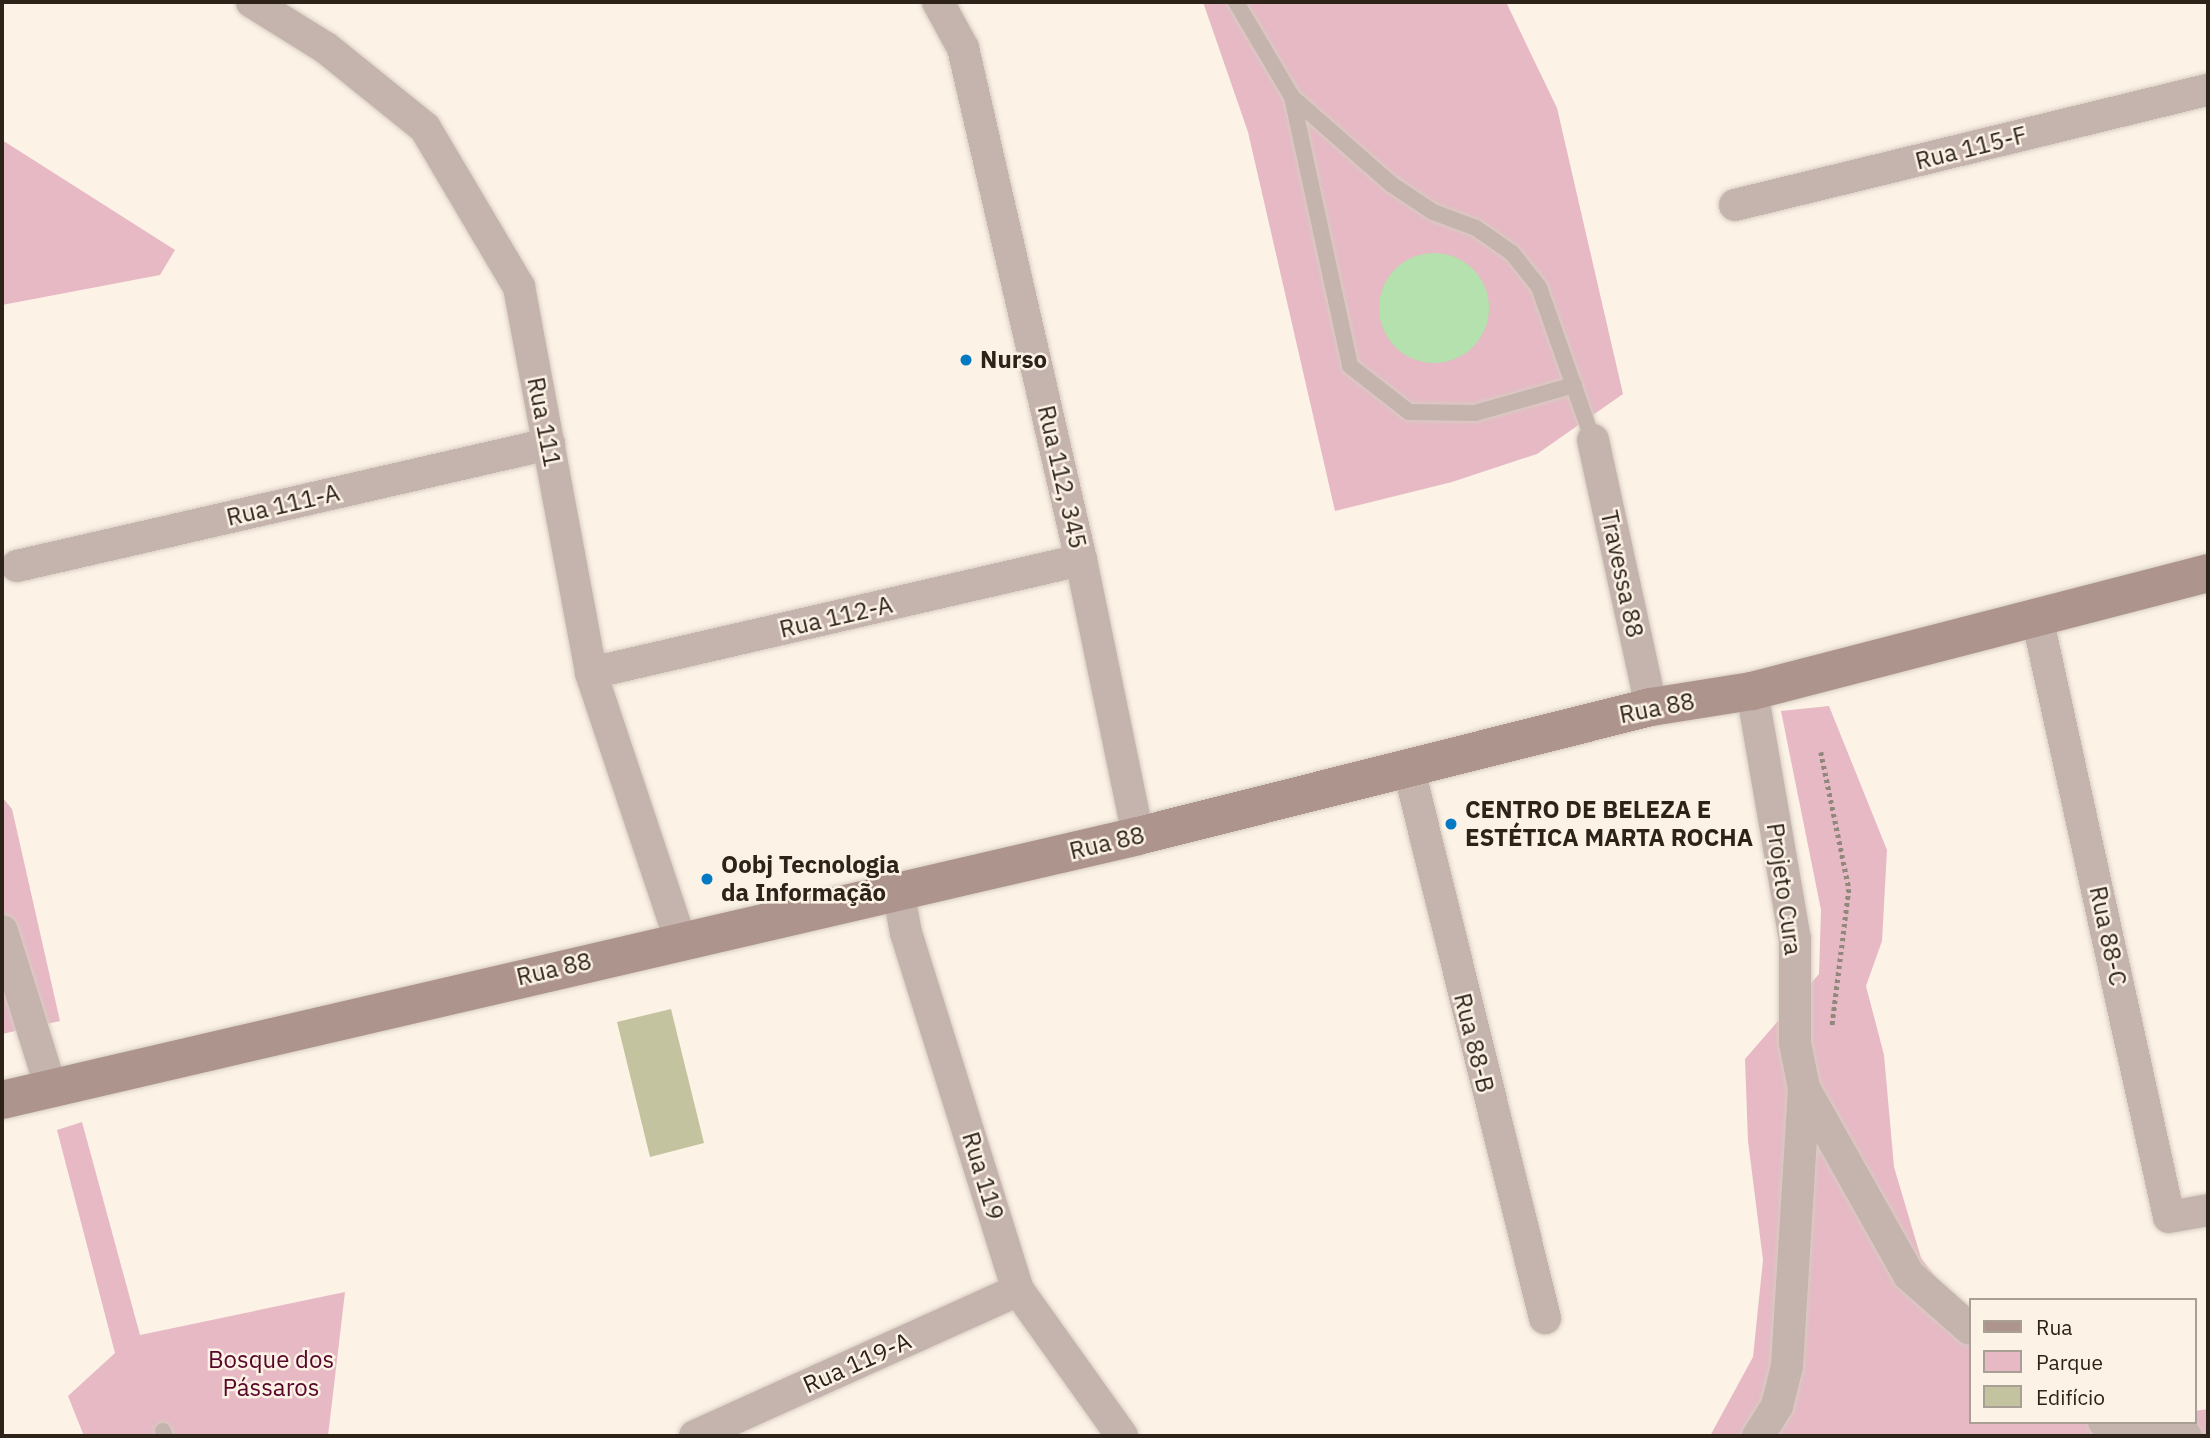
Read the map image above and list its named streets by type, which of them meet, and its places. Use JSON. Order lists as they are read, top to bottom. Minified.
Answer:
{"streets":{"main road":["Rua 88"],"street":["Rua 115-F","Rua 111","Rua 112, 345","Rua 111-A","Travessa 88","Rua 112-A","Projeto Cura","Rua 88-C","Rua 88-B","Rua 119","Rua 119-A"]},"crossings":[["Rua 111","Rua 111-A"],["Rua 111","Rua 112-A"],["Rua 111","Rua 88"],["Rua 112, 345","Rua 112-A"],["Rua 112, 345","Rua 88"],["Travessa 88","Rua 88"],["Rua 88","Projeto Cura"],["Rua 88","Rua 88-C"],["Rua 88","Rua 88-B"],["Rua 88","Rua 119"],["Rua 119","Rua 119-A"]],"parks":["Bosque dos Pássaros"],"places":["Nurso","CENTRO DE BELEZA E ESTÉTICA MARTA ROCHA","Oobj Tecnologia da Informação"],"legend":["Rua","Parque","Edifício"]}
